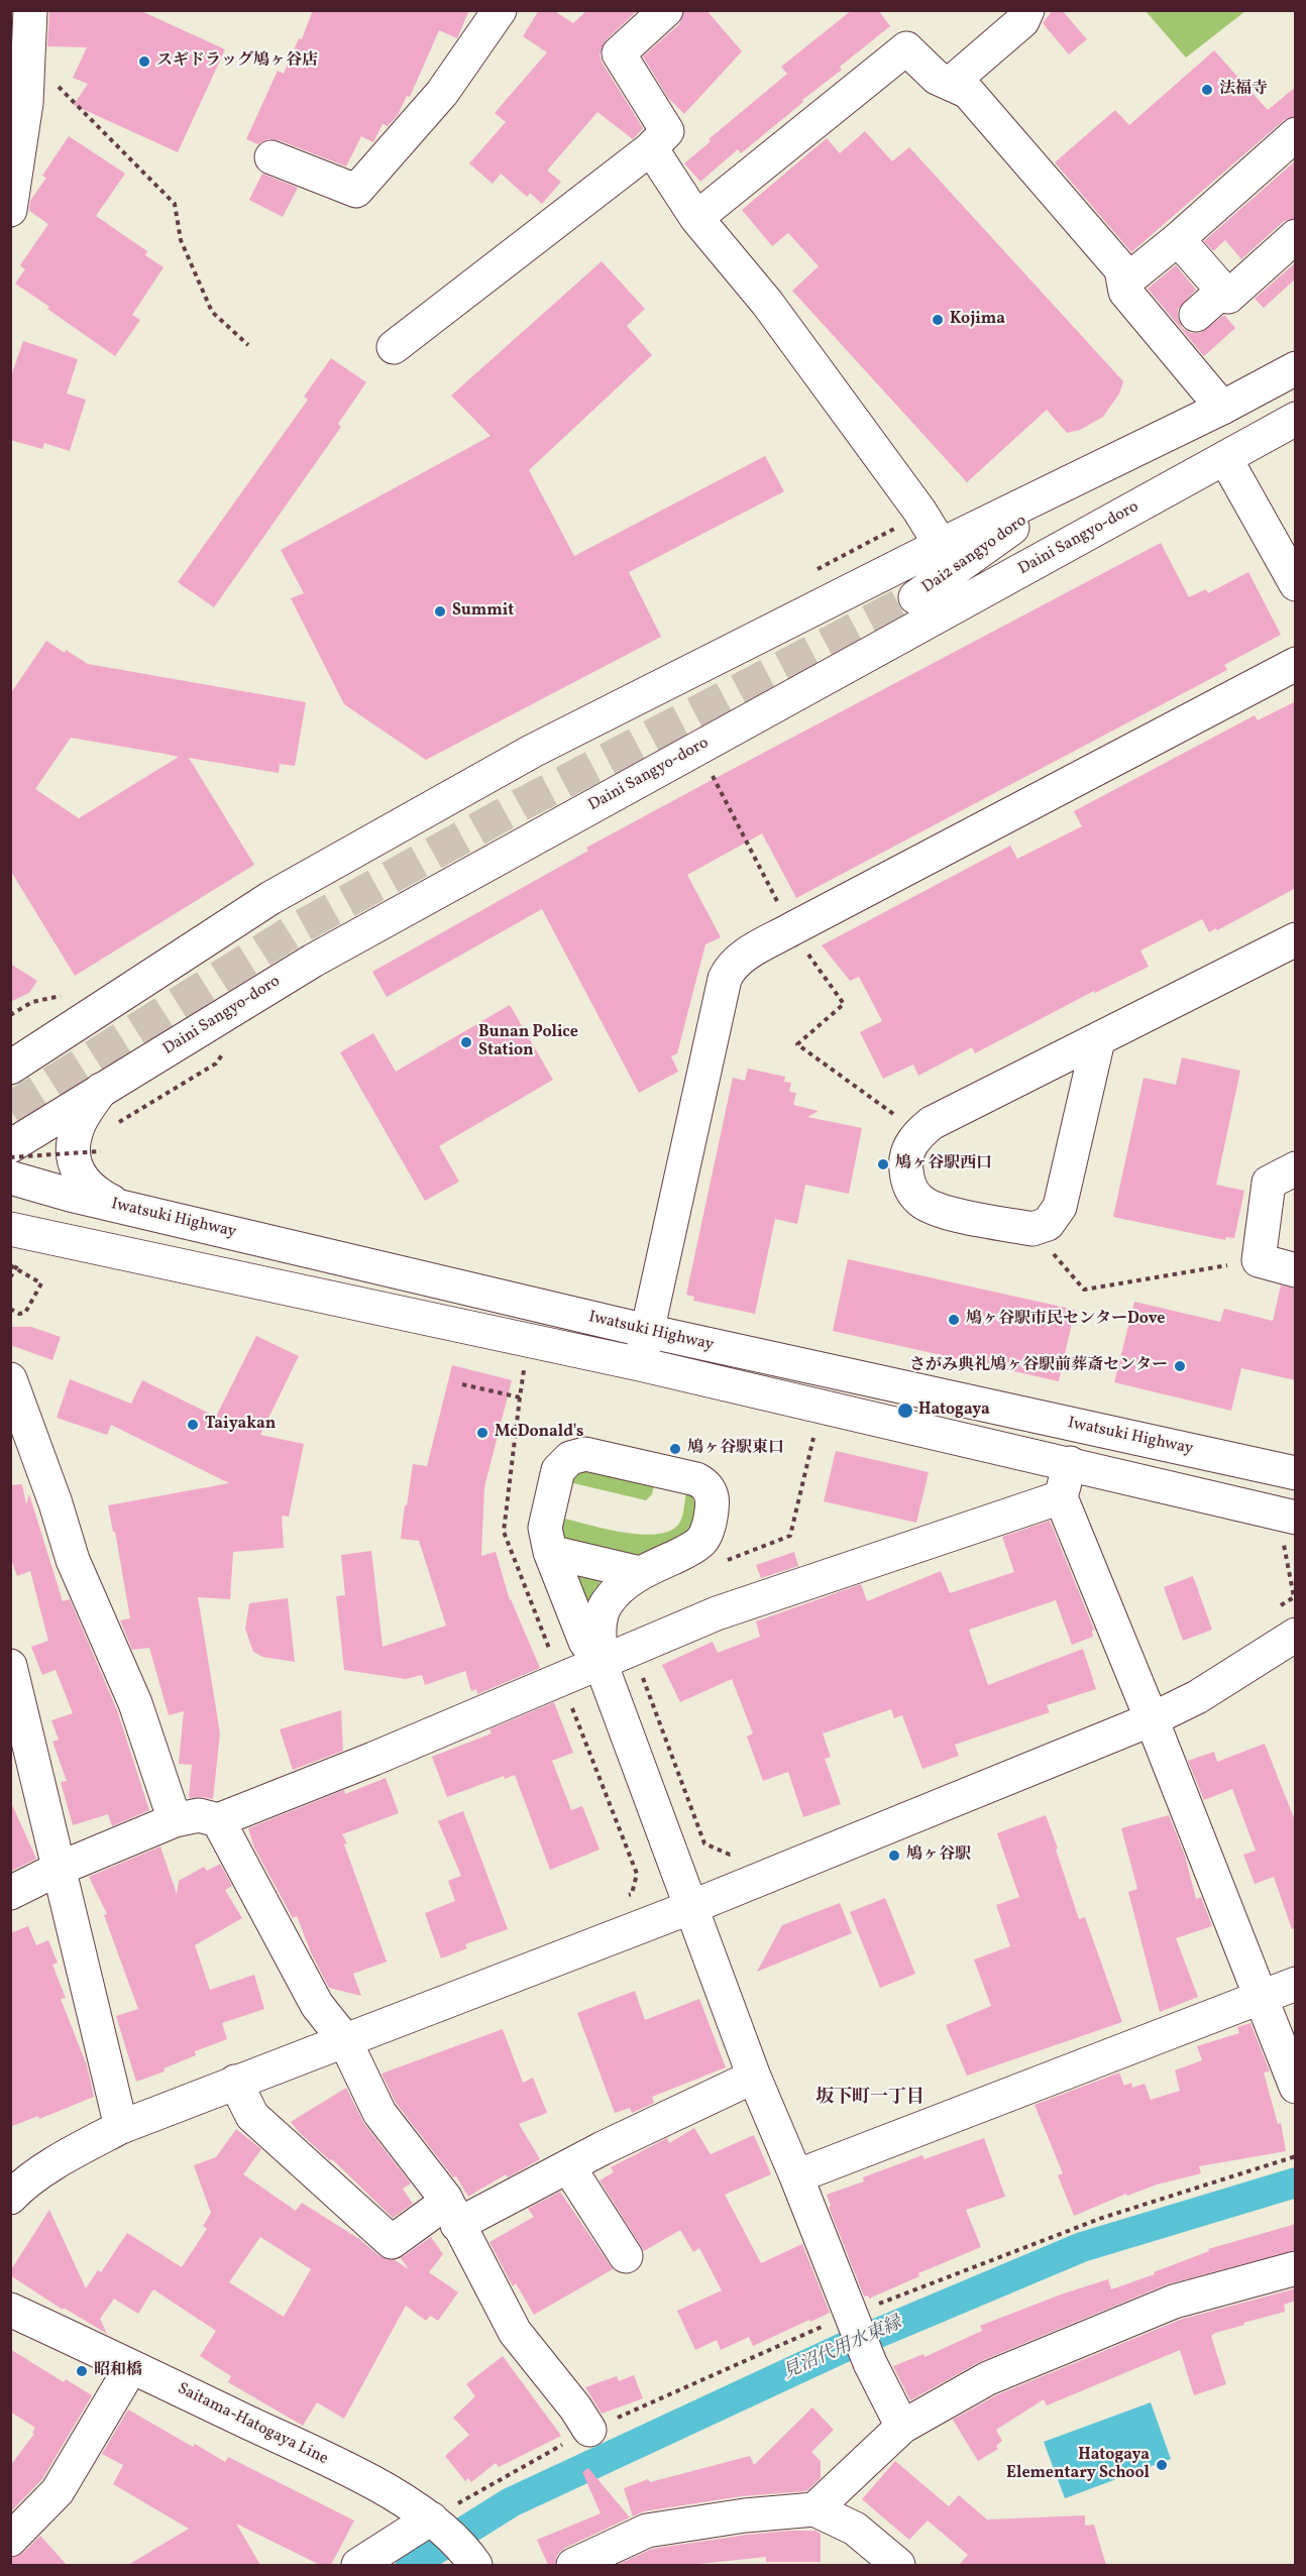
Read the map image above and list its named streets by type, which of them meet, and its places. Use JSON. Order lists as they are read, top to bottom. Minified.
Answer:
{"streets":{"main road":["Daini Sangyo-doro","Dai2 sangyo doro","Iwatsuki Highway","Saitama-Hatogaya Line"]},"crossings":[["Daini Sangyo-doro","Dai2 sangyo doro"]],"districts":["坂下町一丁目"],"water":["見沼代用水東縁"],"places":["スギドラッグ鳩ヶ谷店","法福寺","Kojima","Summit","Bunan Police Station","鳩ヶ谷駅西口","鳩ヶ谷駅市民センターDove","さがみ典礼鳩ヶ谷駅前葬斎センター","Hatogaya","Taiyakan","McDonald's","鳩ヶ谷駅東口","鳩ヶ谷駅","昭和橋","Hatogaya Elementary School"]}
